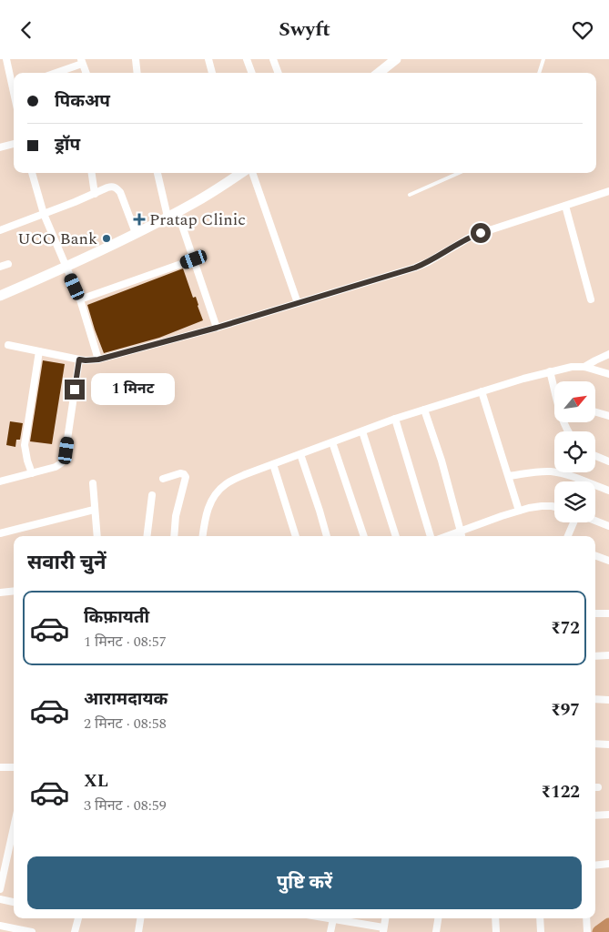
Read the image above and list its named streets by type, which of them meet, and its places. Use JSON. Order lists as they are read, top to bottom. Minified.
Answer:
{"places":{"health":["Pratap Clinic"],"other":["UCO Bank"]},"north":"top right","page":{"header":"Swyft","banner":["पिकअप","ड्रॉप"],"bubble":"1 मिनट","heading":"सवारी चुनें","list":[{"name":"किफ़ायती","note":"1 मिनट · 08:57","value":"₹72"},{"name":"आरामदायक","note":"2 मिनट · 08:58","value":"₹97"},{"name":"XL","note":"3 मिनट · 08:59","value":"₹122"}],"buttons":"पुष्टि करें"}}
